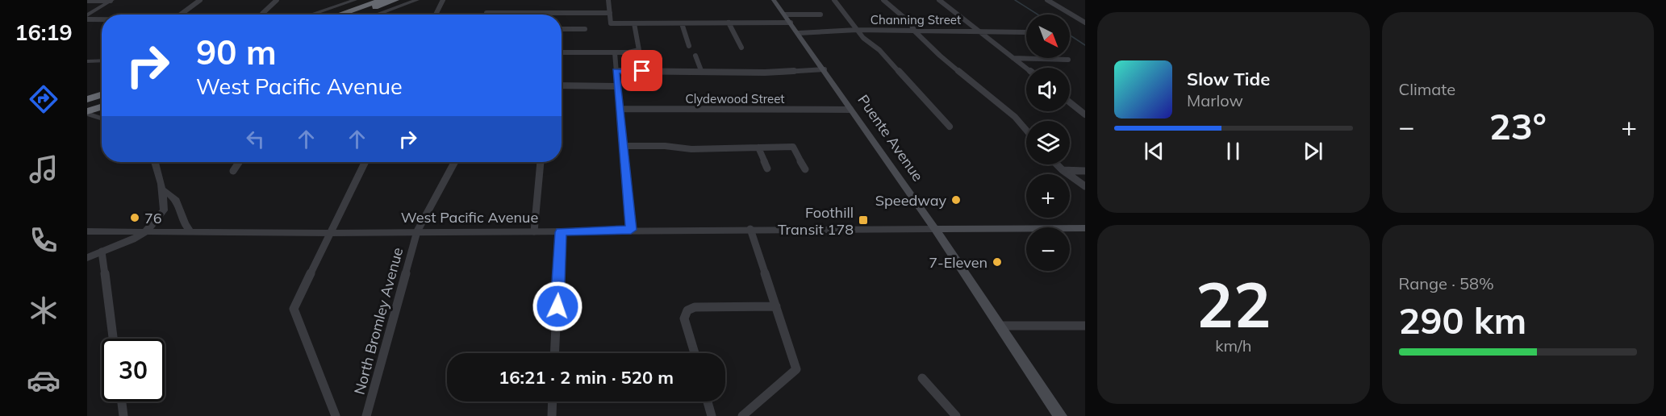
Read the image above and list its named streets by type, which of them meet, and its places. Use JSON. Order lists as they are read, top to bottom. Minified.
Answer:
{"streets":{"main road":["Puente Avenue","West Pacific Avenue"],"street":["Channing Street","Clydewood Street","North Bromley Avenue"]},"crossings":[["Channing Street","Puente Avenue"],["Clydewood Street","Puente Avenue"],["Puente Avenue","West Pacific Avenue"],["West Pacific Avenue","North Bromley Avenue"]],"places":{"other":["Speedway","76","7-Eleven"],"transit":["Foothill Transit 178"]},"north":"bottom right","page":{"tabs":"16:19","tile":["Climate",["22","km/h"],["Range · 58%","290 km"]],"map_buttons":["+","−"],"turn":["90 m","West Pacific Avenue"],"song":["Slow Tide","Marlow"],"heat":["−","23°","+"],"limit":"30","trip":"16:21 · 2 min · 520 m"}}
